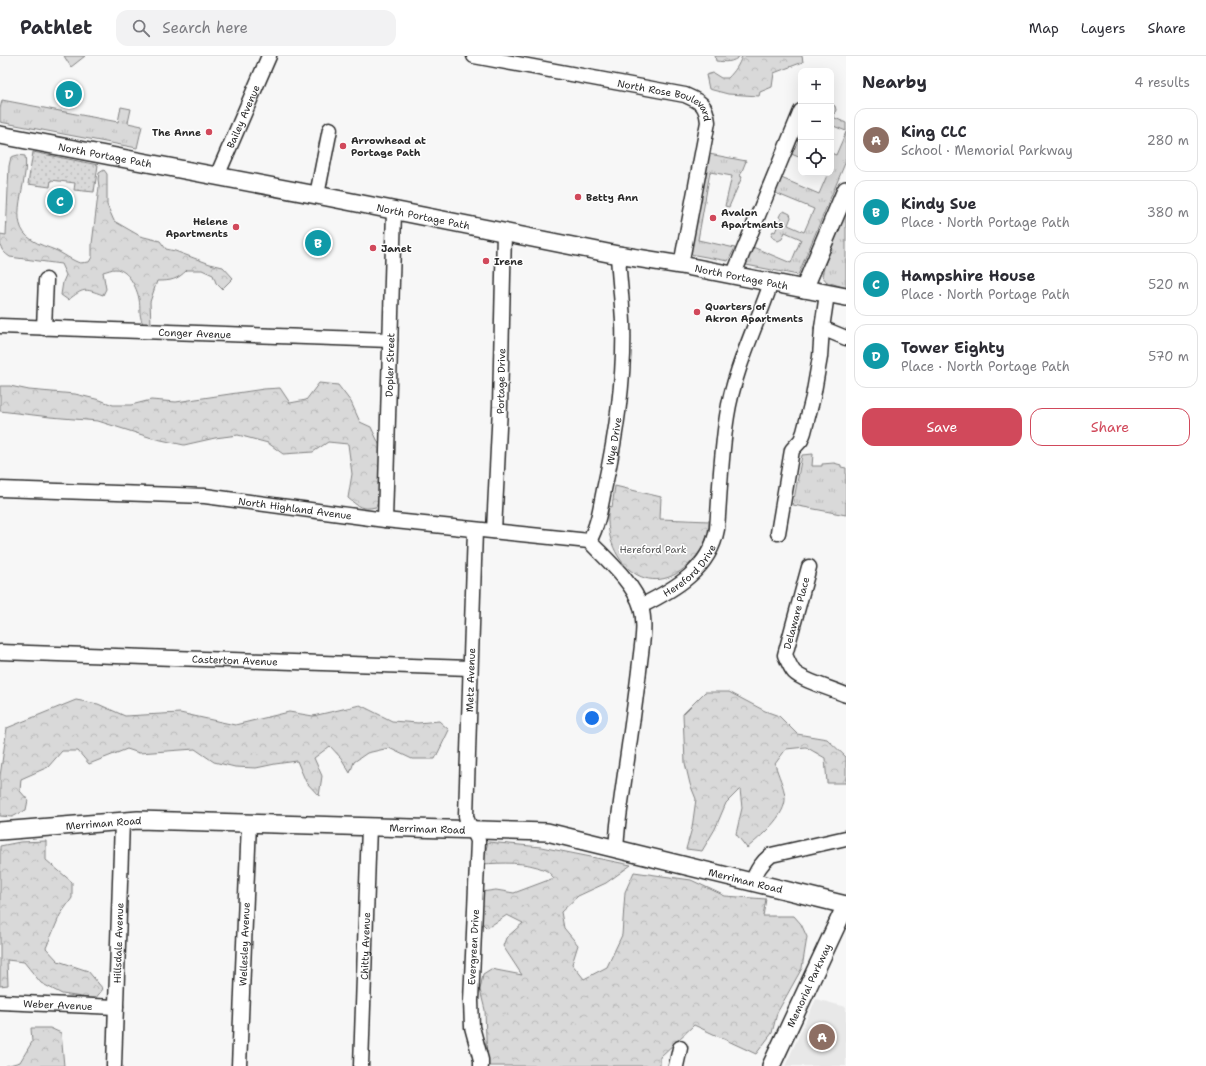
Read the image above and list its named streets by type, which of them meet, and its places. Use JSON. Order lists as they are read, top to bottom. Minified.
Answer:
{"streets":{"main road":["North Portage Path","Merriman Road","Memorial Parkway"],"street":["North Rose Boulevard","Bailey Avenue","Conger Avenue","Dopler Street","Portage Drive","Wye Drive","North Highland Avenue","Hereford Drive","Delaware Place","Casterton Avenue","Metz Avenue","Hillsdale Avenue","Wellesley Avenue","Chitty Avenue","Evergreen Drive","Weber Avenue"]},"crossings":[["North Rose Boulevard","North Portage Path"],["Bailey Avenue","North Portage Path"],["North Portage Path","Dopler Street"],["North Portage Path","Portage Drive"],["North Portage Path","Wye Drive"],["North Portage Path","Hereford Drive"],["Conger Avenue","Dopler Street"],["Dopler Street","North Highland Avenue"],["Portage Drive","North Highland Avenue"],["Wye Drive","North Highland Avenue"],["North Highland Avenue","Metz Avenue"],["Casterton Avenue","Metz Avenue"],["Metz Avenue","Merriman Road"],["Metz Avenue","Evergreen Drive"],["Merriman Road","Hillsdale Avenue"],["Merriman Road","Wellesley Avenue"],["Merriman Road","Chitty Avenue"],["Merriman Road","Evergreen Drive"],["Merriman Road","Memorial Parkway"],["Hillsdale Avenue","Weber Avenue"]],"parks":["Hereford Park"],"places":["The Anne","Arrowhead at Portage Path","Betty Ann","Avalon Apartments","Helene Apartments","Janet","Irene","Quarters of Akron Apartments"],"page":{"header":"Pathlet","search":"Search here","nav":["Map","Layers","Share"],"heading":["Nearby","4 results"],"map_buttons":["+","−"],"pins":["D","C","B","A"],"list":[{"mark":"A","name":"King CLC","note":"School · Memorial Parkway","value":"280 m"},{"mark":"B","name":"Kindy Sue","note":"Place · North Portage Path","value":"380 m"},{"mark":"C","name":"Hampshire House","note":"Place · North Portage Path","value":"520 m"},{"mark":"D","name":"Tower Eighty","note":"Place · North Portage Path","value":"570 m"}],"buttons":["Save","Share"]}}
